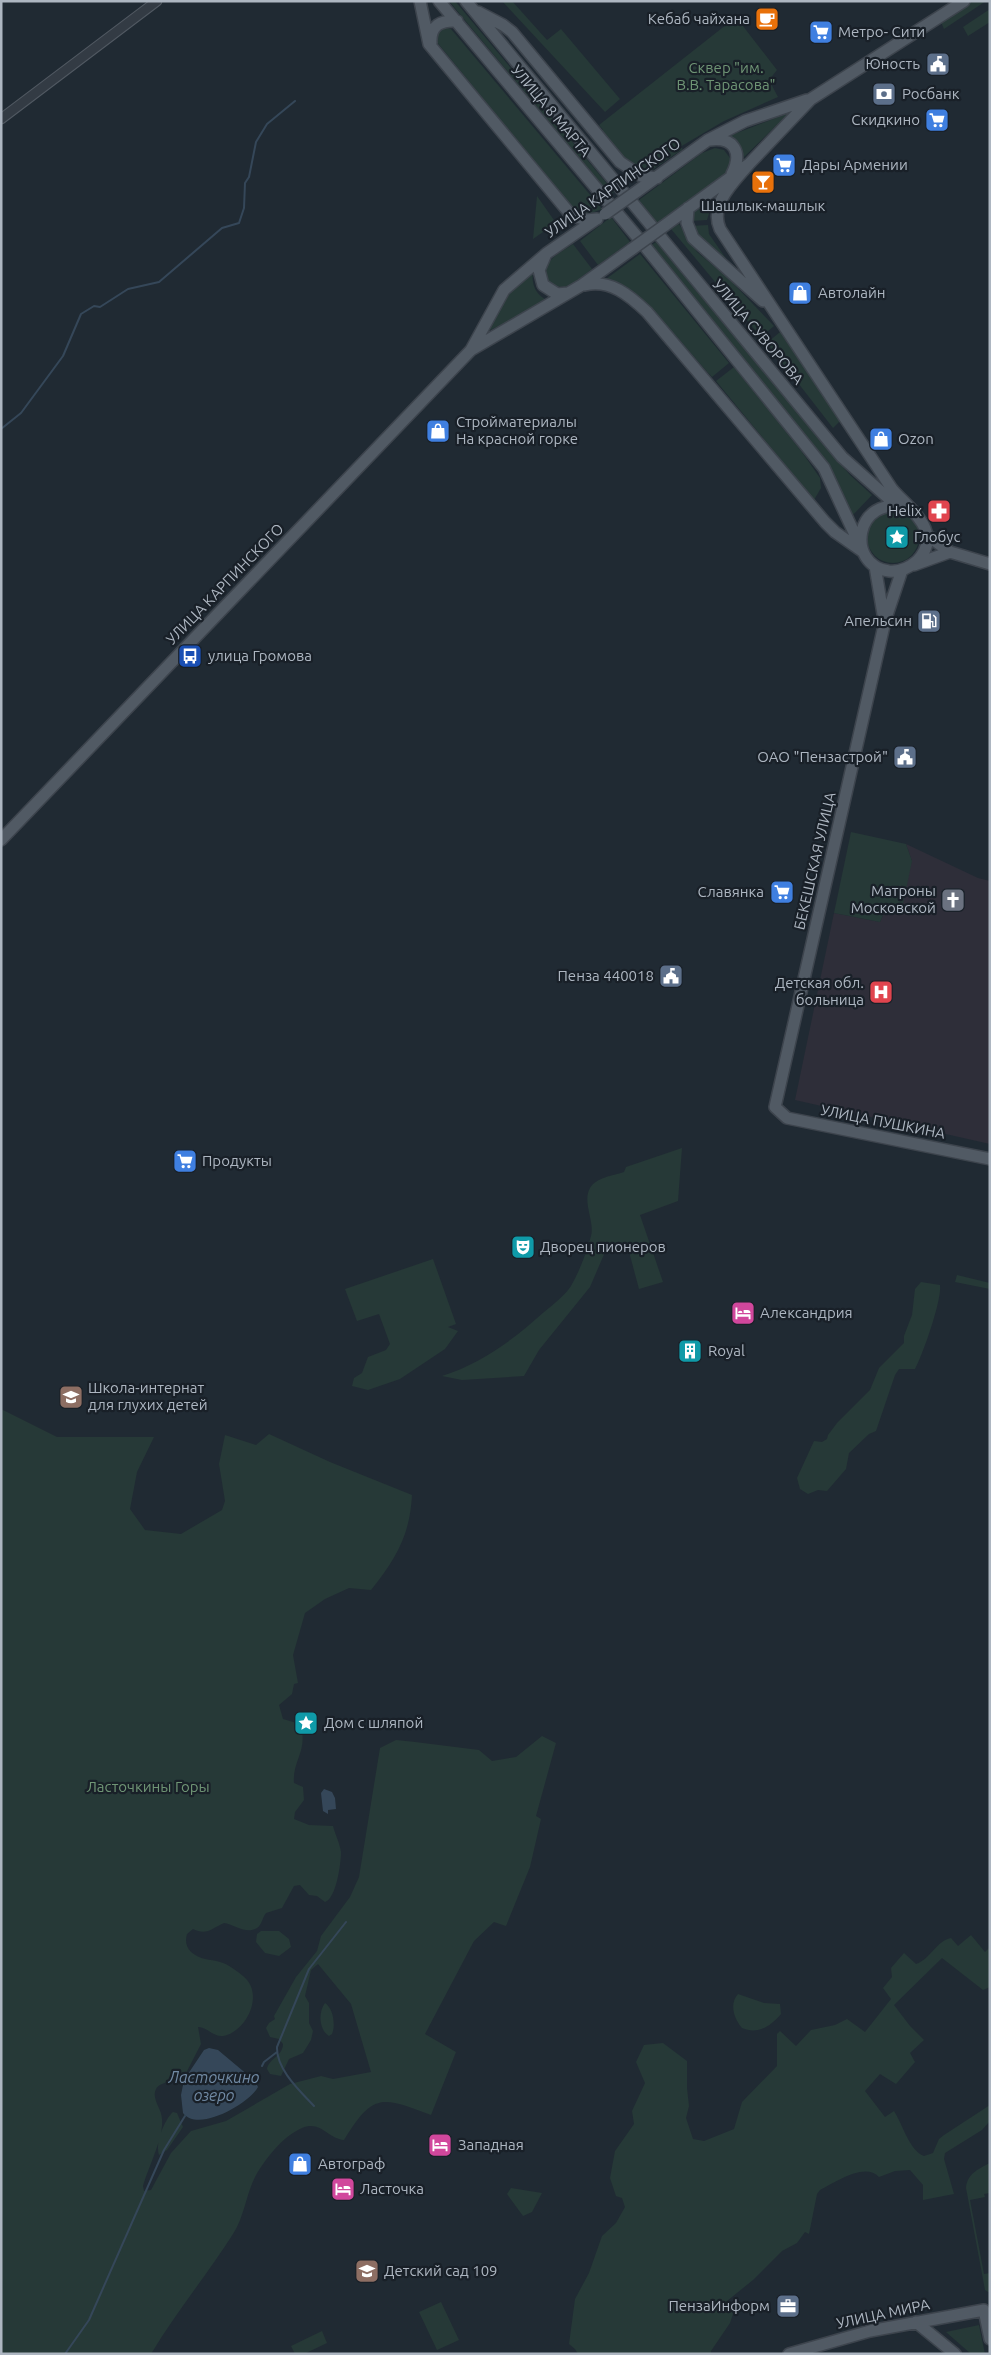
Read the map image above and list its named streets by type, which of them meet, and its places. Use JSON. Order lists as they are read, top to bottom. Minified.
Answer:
{"streets":{"main road":["УЛИЦА 8 МАРТА","УЛИЦА КАРПИНСКОГО","УЛИЦА СУВОРОВА","БЕКЕШСКАЯ УЛИЦА","УЛИЦА ПУШКИНА","УЛИЦА МИРА"]},"crossings":[["УЛИЦА 8 МАРТА","УЛИЦА СУВОРОВА"],["УЛИЦА 8 МАРТА","БЕКЕШСКАЯ УЛИЦА"],["УЛИЦА СУВОРОВА","БЕКЕШСКАЯ УЛИЦА"],["БЕКЕШСКАЯ УЛИЦА","УЛИЦА ПУШКИНА"]],"water":["Ласточкино озеро"],"parks":["Сквер \"им. В.В. Тарасова\"","Ласточкины Горы"],"places":{"cafe":["Кебаб чайхана"],"supermarket":["Метро- Сити","Скидкино","Дары Армении","Славянка","Продукты"],"public building":["Юность","ОАО \"Пензастрой\"","Пенза 440018"],"bank":["Росбанк"],"bar":["Шашлык-машлык"],"shop":["Автолайн","Стройматериалы На красной горке","Ozon","Автограф"],"pharmacy":["Helix"],"place":["Глобус","Дом с шляпой"],"fuel station":["Апельсин"],"bus stop":["улица Громова"],"church":["Матроны Московской"],"hospital":["Детская обл. больница"],"theatre":["Дворец пионеров"],"hotel":["Александрия","Западная","Ласточка"],"building":["Royal"],"school or university":["Школа-интернат для глухих детей","Детский сад 109"],"office":["ПензаИнформ"]}}
